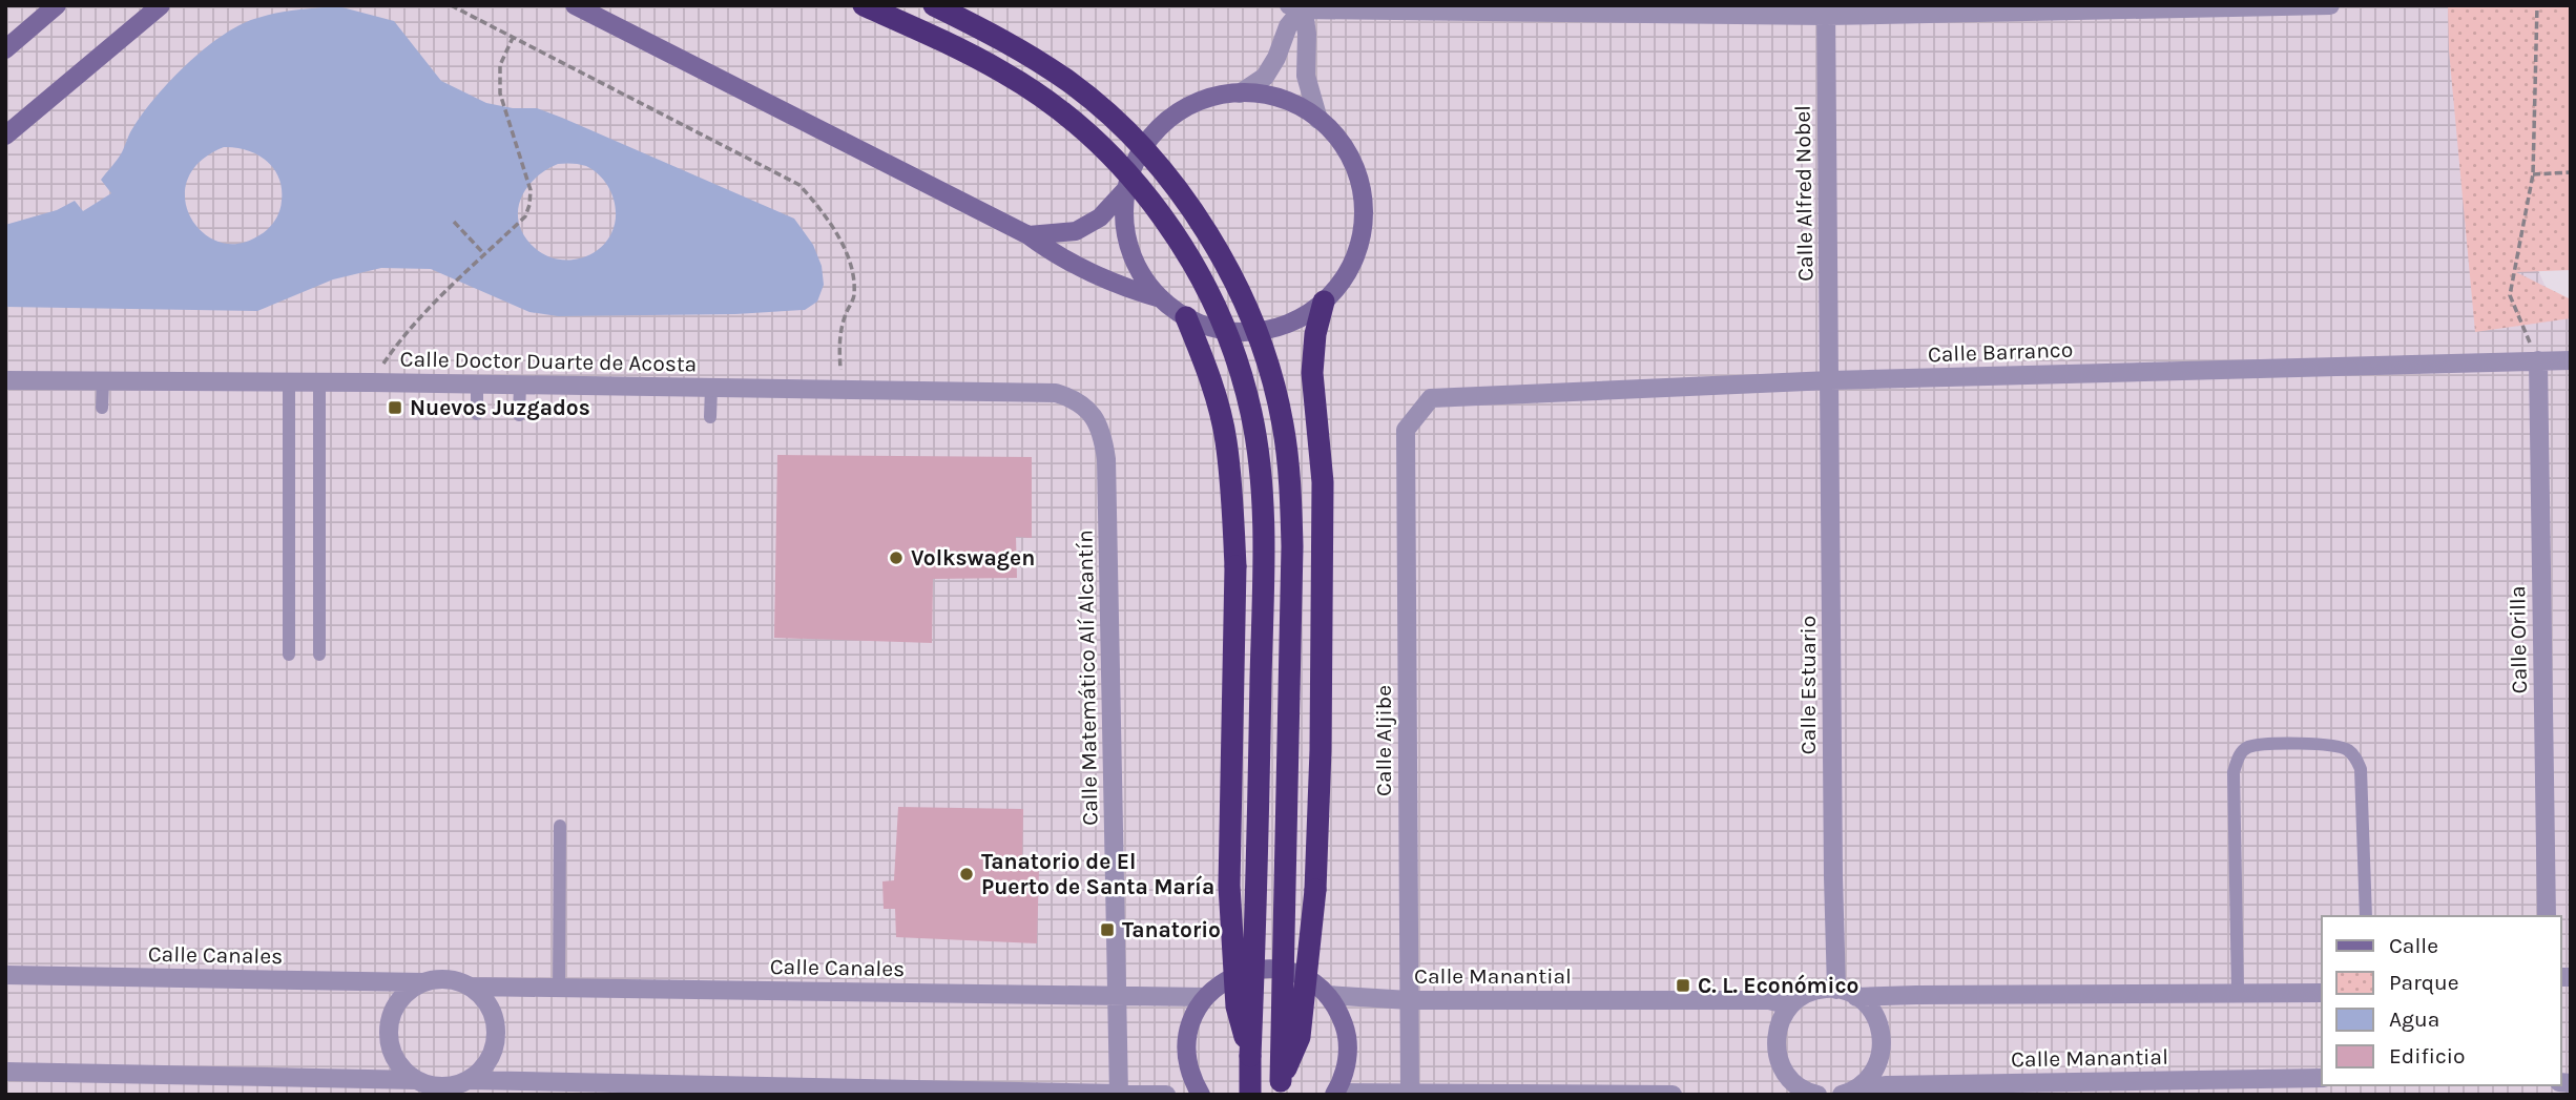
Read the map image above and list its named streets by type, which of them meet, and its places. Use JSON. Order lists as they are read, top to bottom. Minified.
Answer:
{"streets":{"street":["Calle Alfred Nobel","Calle Barranco","Calle Doctor Duarte de Acosta","Calle Orilla","Calle Matemático Alí Alcantín","Calle Estuario","Calle Aljibe","Calle Canales","Calle Manantial"]},"crossings":[["Calle Alfred Nobel","Calle Barranco"],["Calle Alfred Nobel","Calle Estuario"],["Calle Barranco","Calle Orilla"],["Calle Barranco","Calle Estuario"],["Calle Barranco","Calle Aljibe"],["Calle Doctor Duarte de Acosta","Calle Matemático Alí Alcantín"],["Calle Matemático Alí Alcantín","Calle Canales"],["Calle Aljibe","Calle Manantial"]],"places":{"transit":["Nuevos Juzgados","Tanatorio","C. L. Económico"],"other":["Volkswagen","Tanatorio de El Puerto de Santa María"]},"legend":["Calle","Parque","Agua","Edificio"]}
